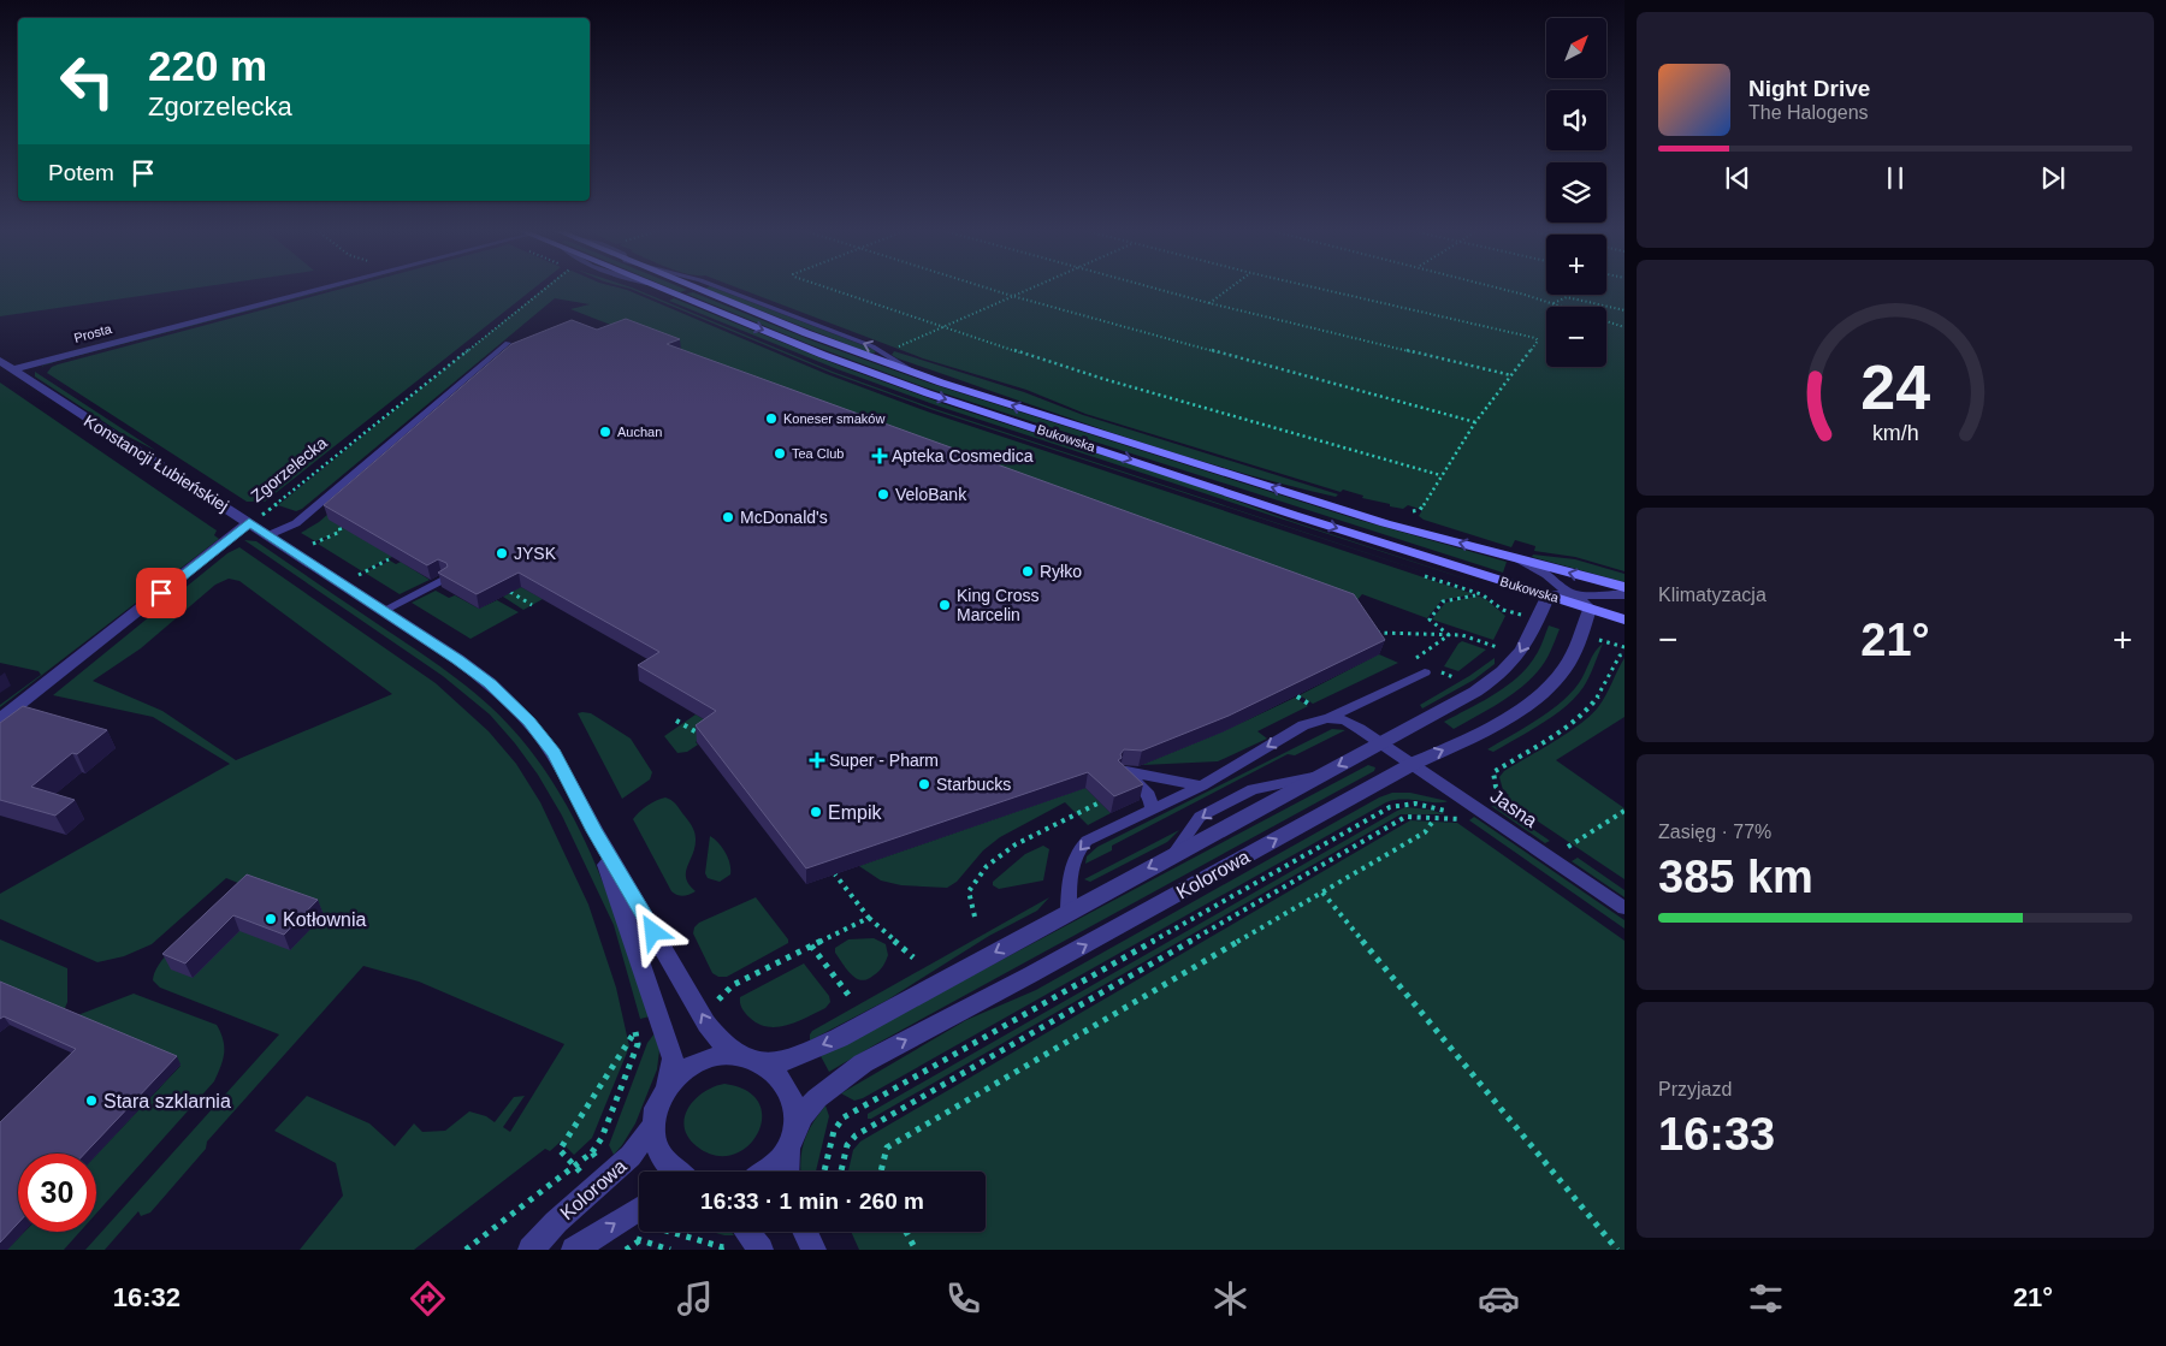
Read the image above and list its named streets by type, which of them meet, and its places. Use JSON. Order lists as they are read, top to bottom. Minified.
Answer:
{"streets":{"main road":["Bukowska"],"street":["Prosta","Konstancji Łubieńskiej","Zgorzelecka","Kolorowa"],"lane":["Jasna"]},"crossings":[["Prosta","Konstancji Łubieńskiej"],["Bukowska","Kolorowa"],["Konstancji Łubieńskiej","Zgorzelecka"],["Konstancji Łubieńskiej","Kolorowa"],["Jasna","Kolorowa"]],"places":{"other":["Koneser smaków","Auchan","Tea Club","VeloBank","McDonald's","JYSK","Ryłko","King Cross Marcelin","Starbucks","Empik","Kotłownia","Stara szklarnia"],"health":["Apteka Cosmedica","Super - Pharm"]},"north":"top right","page":{"map_buttons":["+","−"],"turn":["220 m","Zgorzelecka"],"song":["Night Drive","The Halogens"],"then":"Potem","tile":["Klimatyzacja",["Zasięg · 77%","385 km"],["Przyjazd","16:33"]],"heat":["−","21°","+"],"limit":"30","trip":"16:33 · 1 min · 260 m","tabs":["16:32","21°"],"gauge":["24","km/h"]}}
